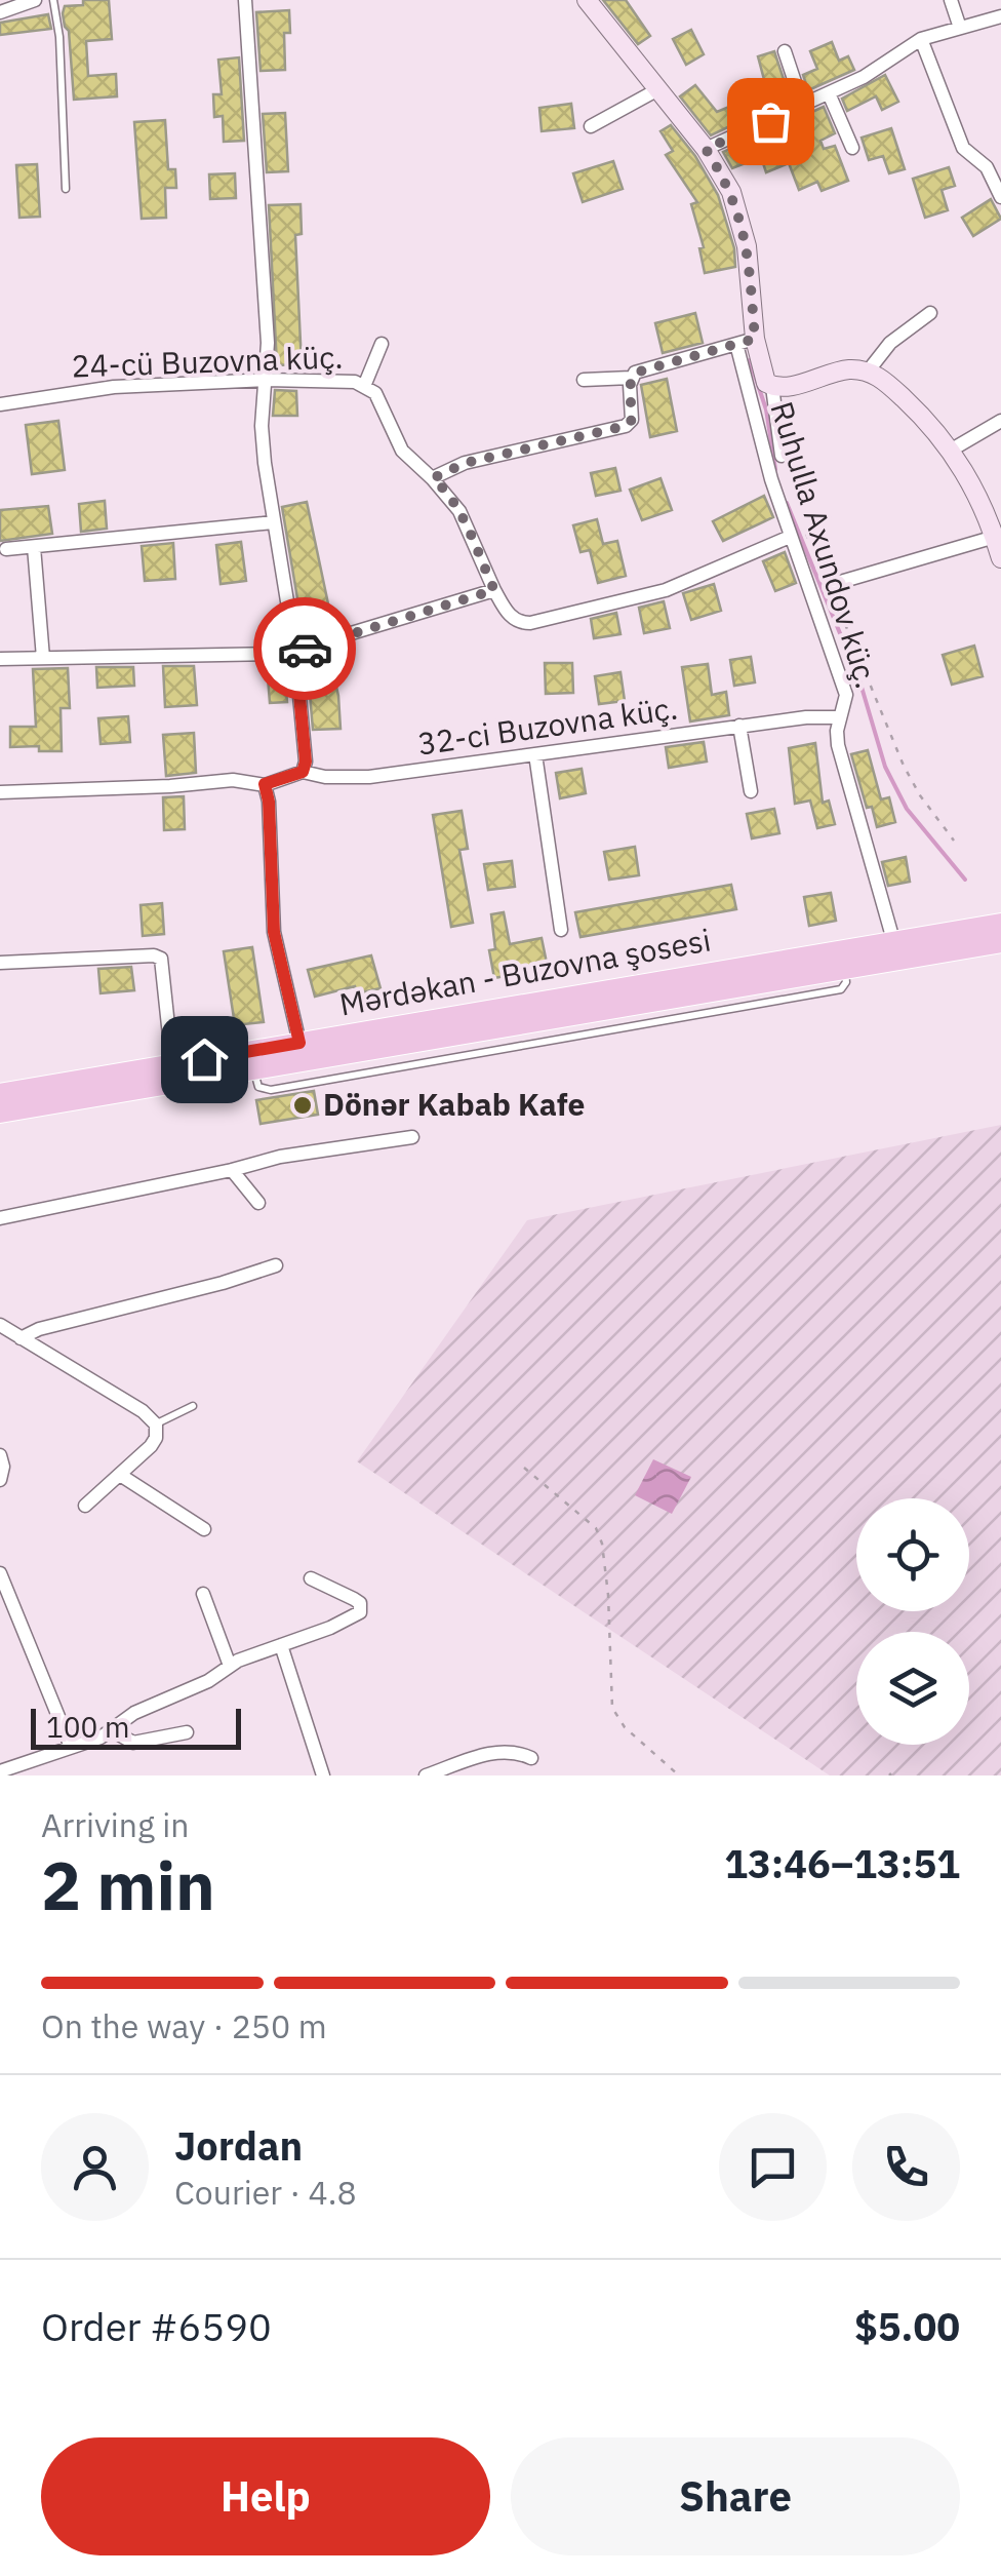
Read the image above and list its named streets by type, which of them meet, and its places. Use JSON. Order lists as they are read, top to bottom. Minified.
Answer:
{"streets":{"main road":["Mərdəkan - Buzovna şosesi"],"street":["24-cü Buzovna küç.","Ruhulla Axundov küç.","32-ci Buzovna küç."]},"crossings":[["Ruhulla Axundov küç.","32-ci Buzovna küç."],["Ruhulla Axundov küç.","Mərdəkan - Buzovna şosesi"]],"places":["Dönər Kabab Kafe"],"scale_bar":"100 m","page":{"scale":"100 m","heading":["2 min","Arriving in","13:46–13:51"],"panel":["Jordan","Courier · 4.8","Order #6590","$5.00"],"bar":"On the way · 250 m","buttons":["Help","Share"]}}
